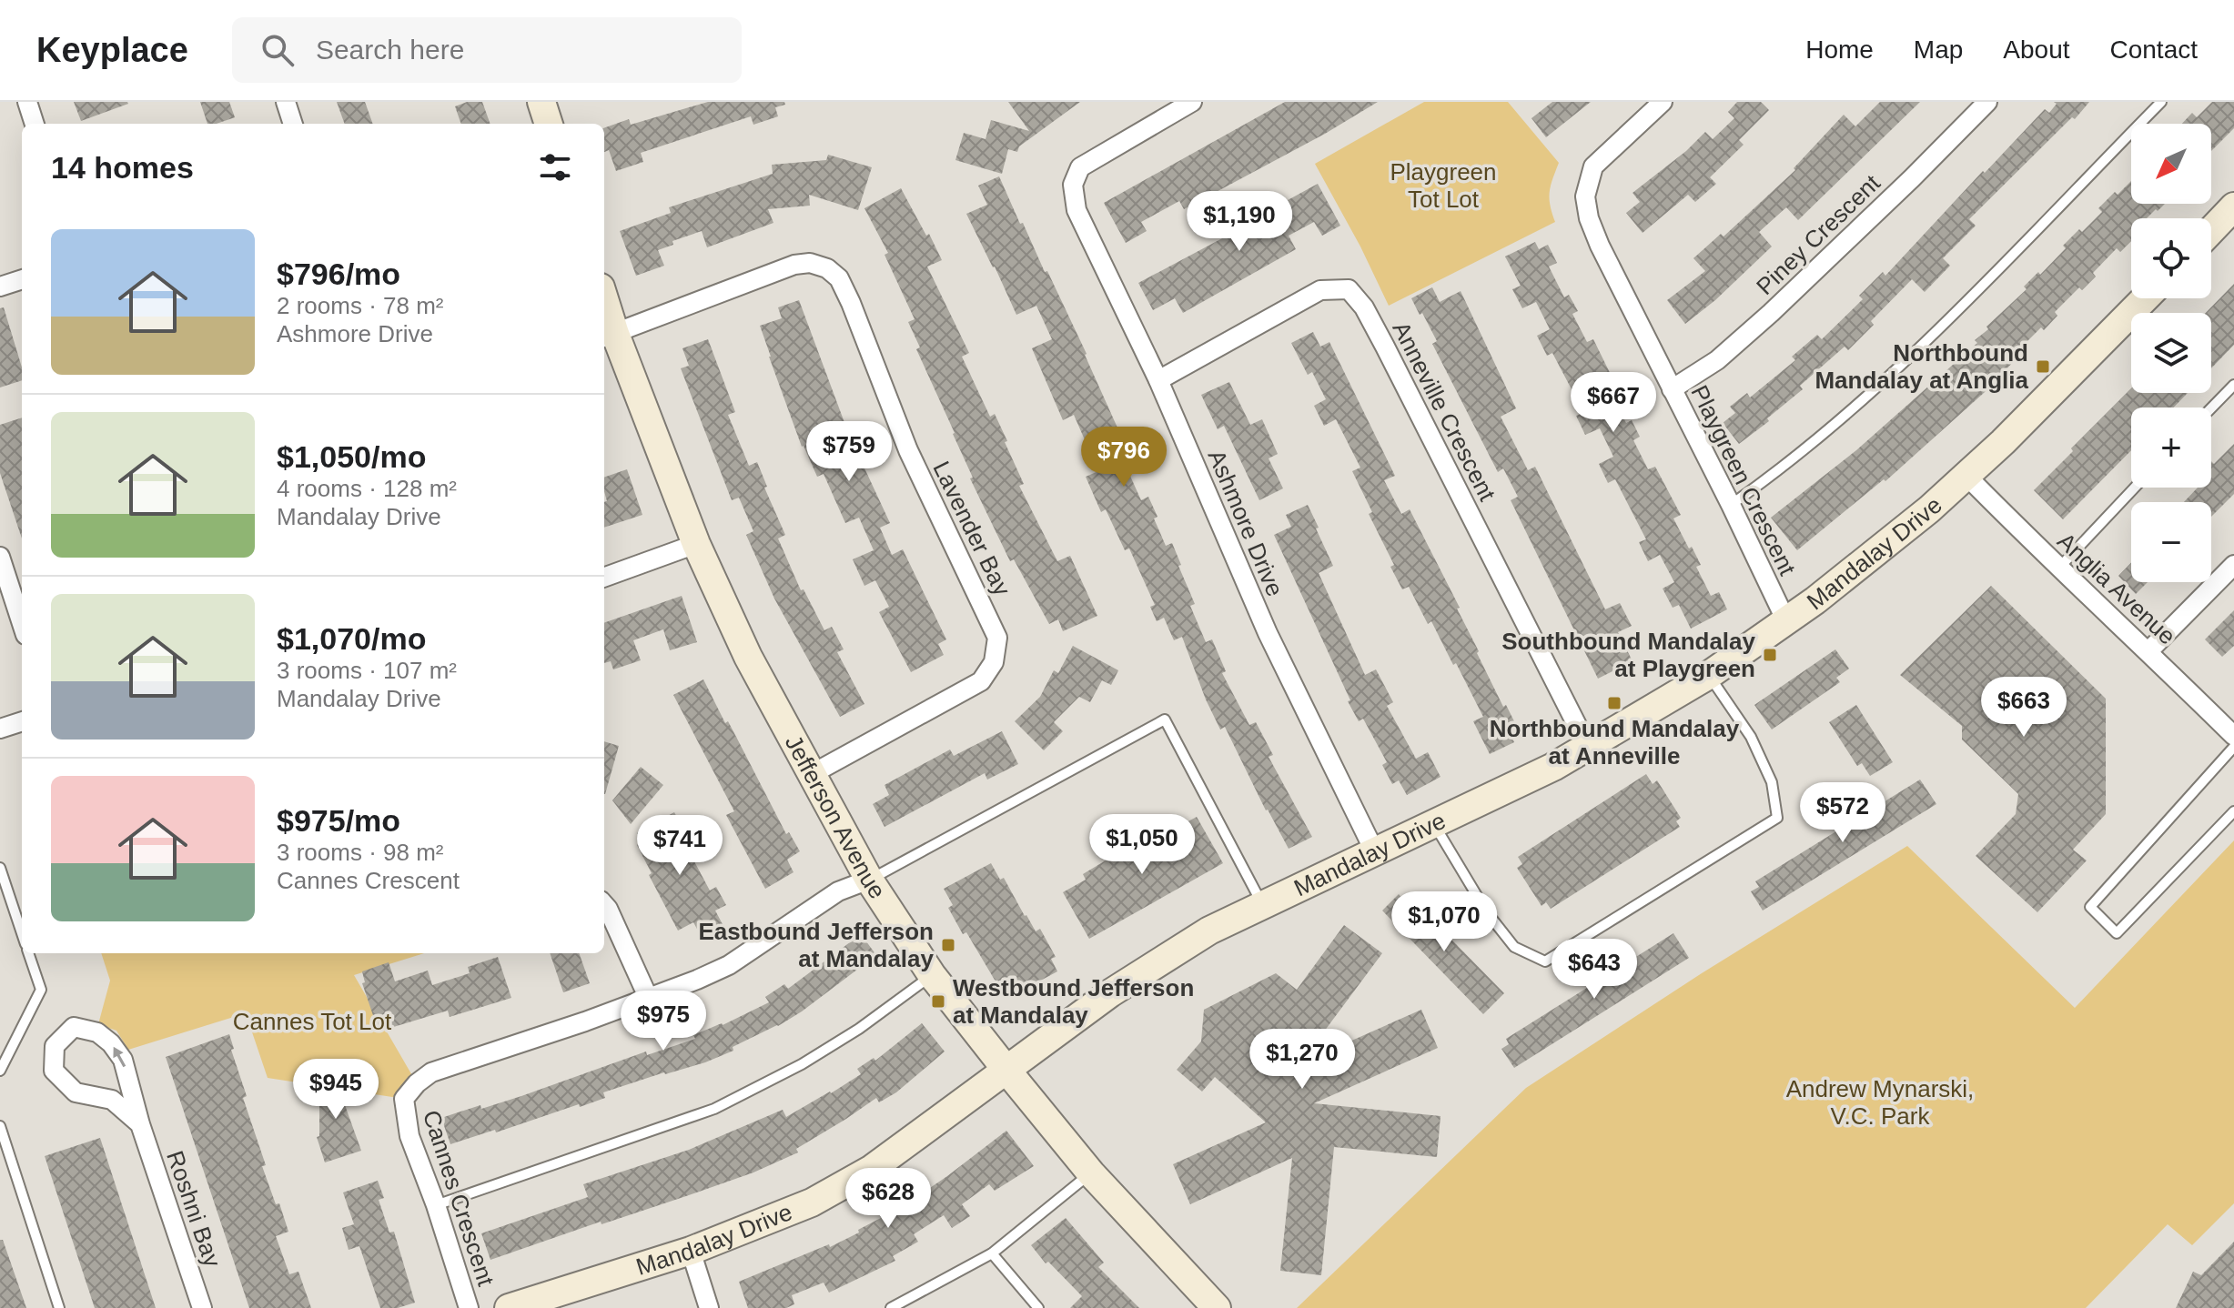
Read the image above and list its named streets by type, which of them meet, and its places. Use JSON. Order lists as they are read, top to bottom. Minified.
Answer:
{"streets":{"street":["Piney Crescent","Anneville Crescent","Playgreen Crescent","Ashmore Drive","Lavender Bay","Mandalay Drive","Anglia Avenue","Jefferson Avenue","Cannes Crescent","Roshni Bay"]},"crossings":[["Piney Crescent","Playgreen Crescent"],["Anneville Crescent","Ashmore Drive"],["Anneville Crescent","Mandalay Drive"],["Playgreen Crescent","Mandalay Drive"],["Ashmore Drive","Mandalay Drive"],["Lavender Bay","Jefferson Avenue"],["Mandalay Drive","Anglia Avenue"],["Mandalay Drive","Jefferson Avenue"],["Jefferson Avenue","Cannes Crescent"]],"parks":["Playgreen Tot Lot","Cannes Tot Lot","Andrew Mynarski, V.C. Park"],"places":{"transit":["Northbound Mandalay at Anglia","Southbound Mandalay at Playgreen","Northbound Mandalay at Anneville","Eastbound Jefferson at Mandalay","Westbound Jefferson at Mandalay"]},"north":"bottom left","page":{"header":"Keyplace","search":"Search here","nav":["Home","Map","About","Contact"],"map_buttons":["+","−"],"heading":"14 homes","price":["$1,190","$667","$759","$796","$663","$572","$1,050","$741","$1,070","$643","$975","$1,270","$945","$628"],"list":[{"name":"$796/mo","note":"2 rooms · 78 m² · Ashmore Drive"},{"name":"$1,050/mo","note":"4 rooms · 128 m² · Mandalay Drive"},{"name":"$1,070/mo","note":"3 rooms · 107 m² · Mandalay Drive"},{"name":"$975/mo","note":"3 rooms · 98 m² · Cannes Crescent"}]}}
